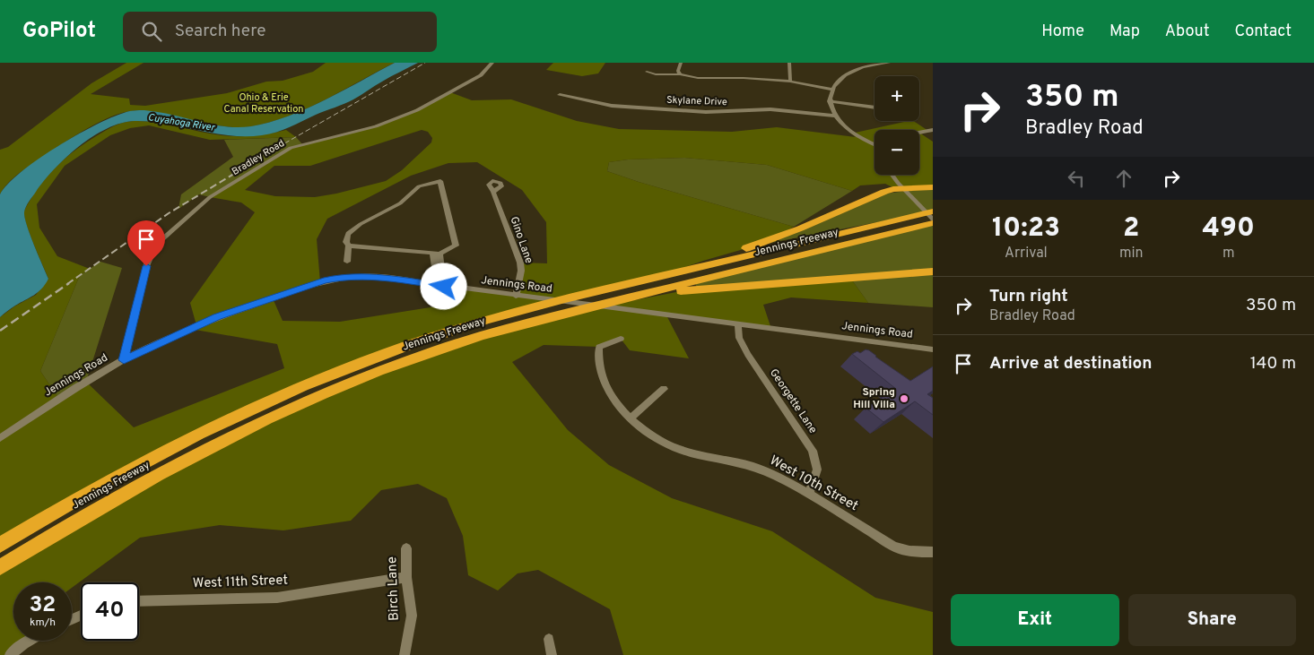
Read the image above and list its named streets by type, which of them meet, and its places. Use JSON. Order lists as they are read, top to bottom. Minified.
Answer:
{"streets":{"highway":["Jennings Freeway"],"street":["Skylane Drive","Bradley Road","Gino Lane","Jennings Road","Georgette Lane","West 10th Street","West 11th Street","Birch Lane"]},"crossings":[["Bradley Road","Jennings Road"],["Gino Lane","Jennings Road"],["Jennings Road","Georgette Lane"],["Georgette Lane","West 10th Street"],["West 11th Street","Birch Lane"]],"water":["Cuyahoga River"],"parks":["Ohio & Erie Canal Reservation"],"places":["Spring Hill Villa"],"page":{"header":"GoPilot","search":"Search here","nav":["Home","Map","About","Contact"],"turn":["350 m","Bradley Road"],"map_buttons":["+","−"],"eta":["10:23","Arrival","2","min","490","m"],"list":[{"name":"Turn right","note":"Bradley Road","value":"350 m"},{"name":"Arrive at destination","value":"140 m"}],"speed":"32 km/h","limit":"40","buttons":["Exit","Share"]}}
